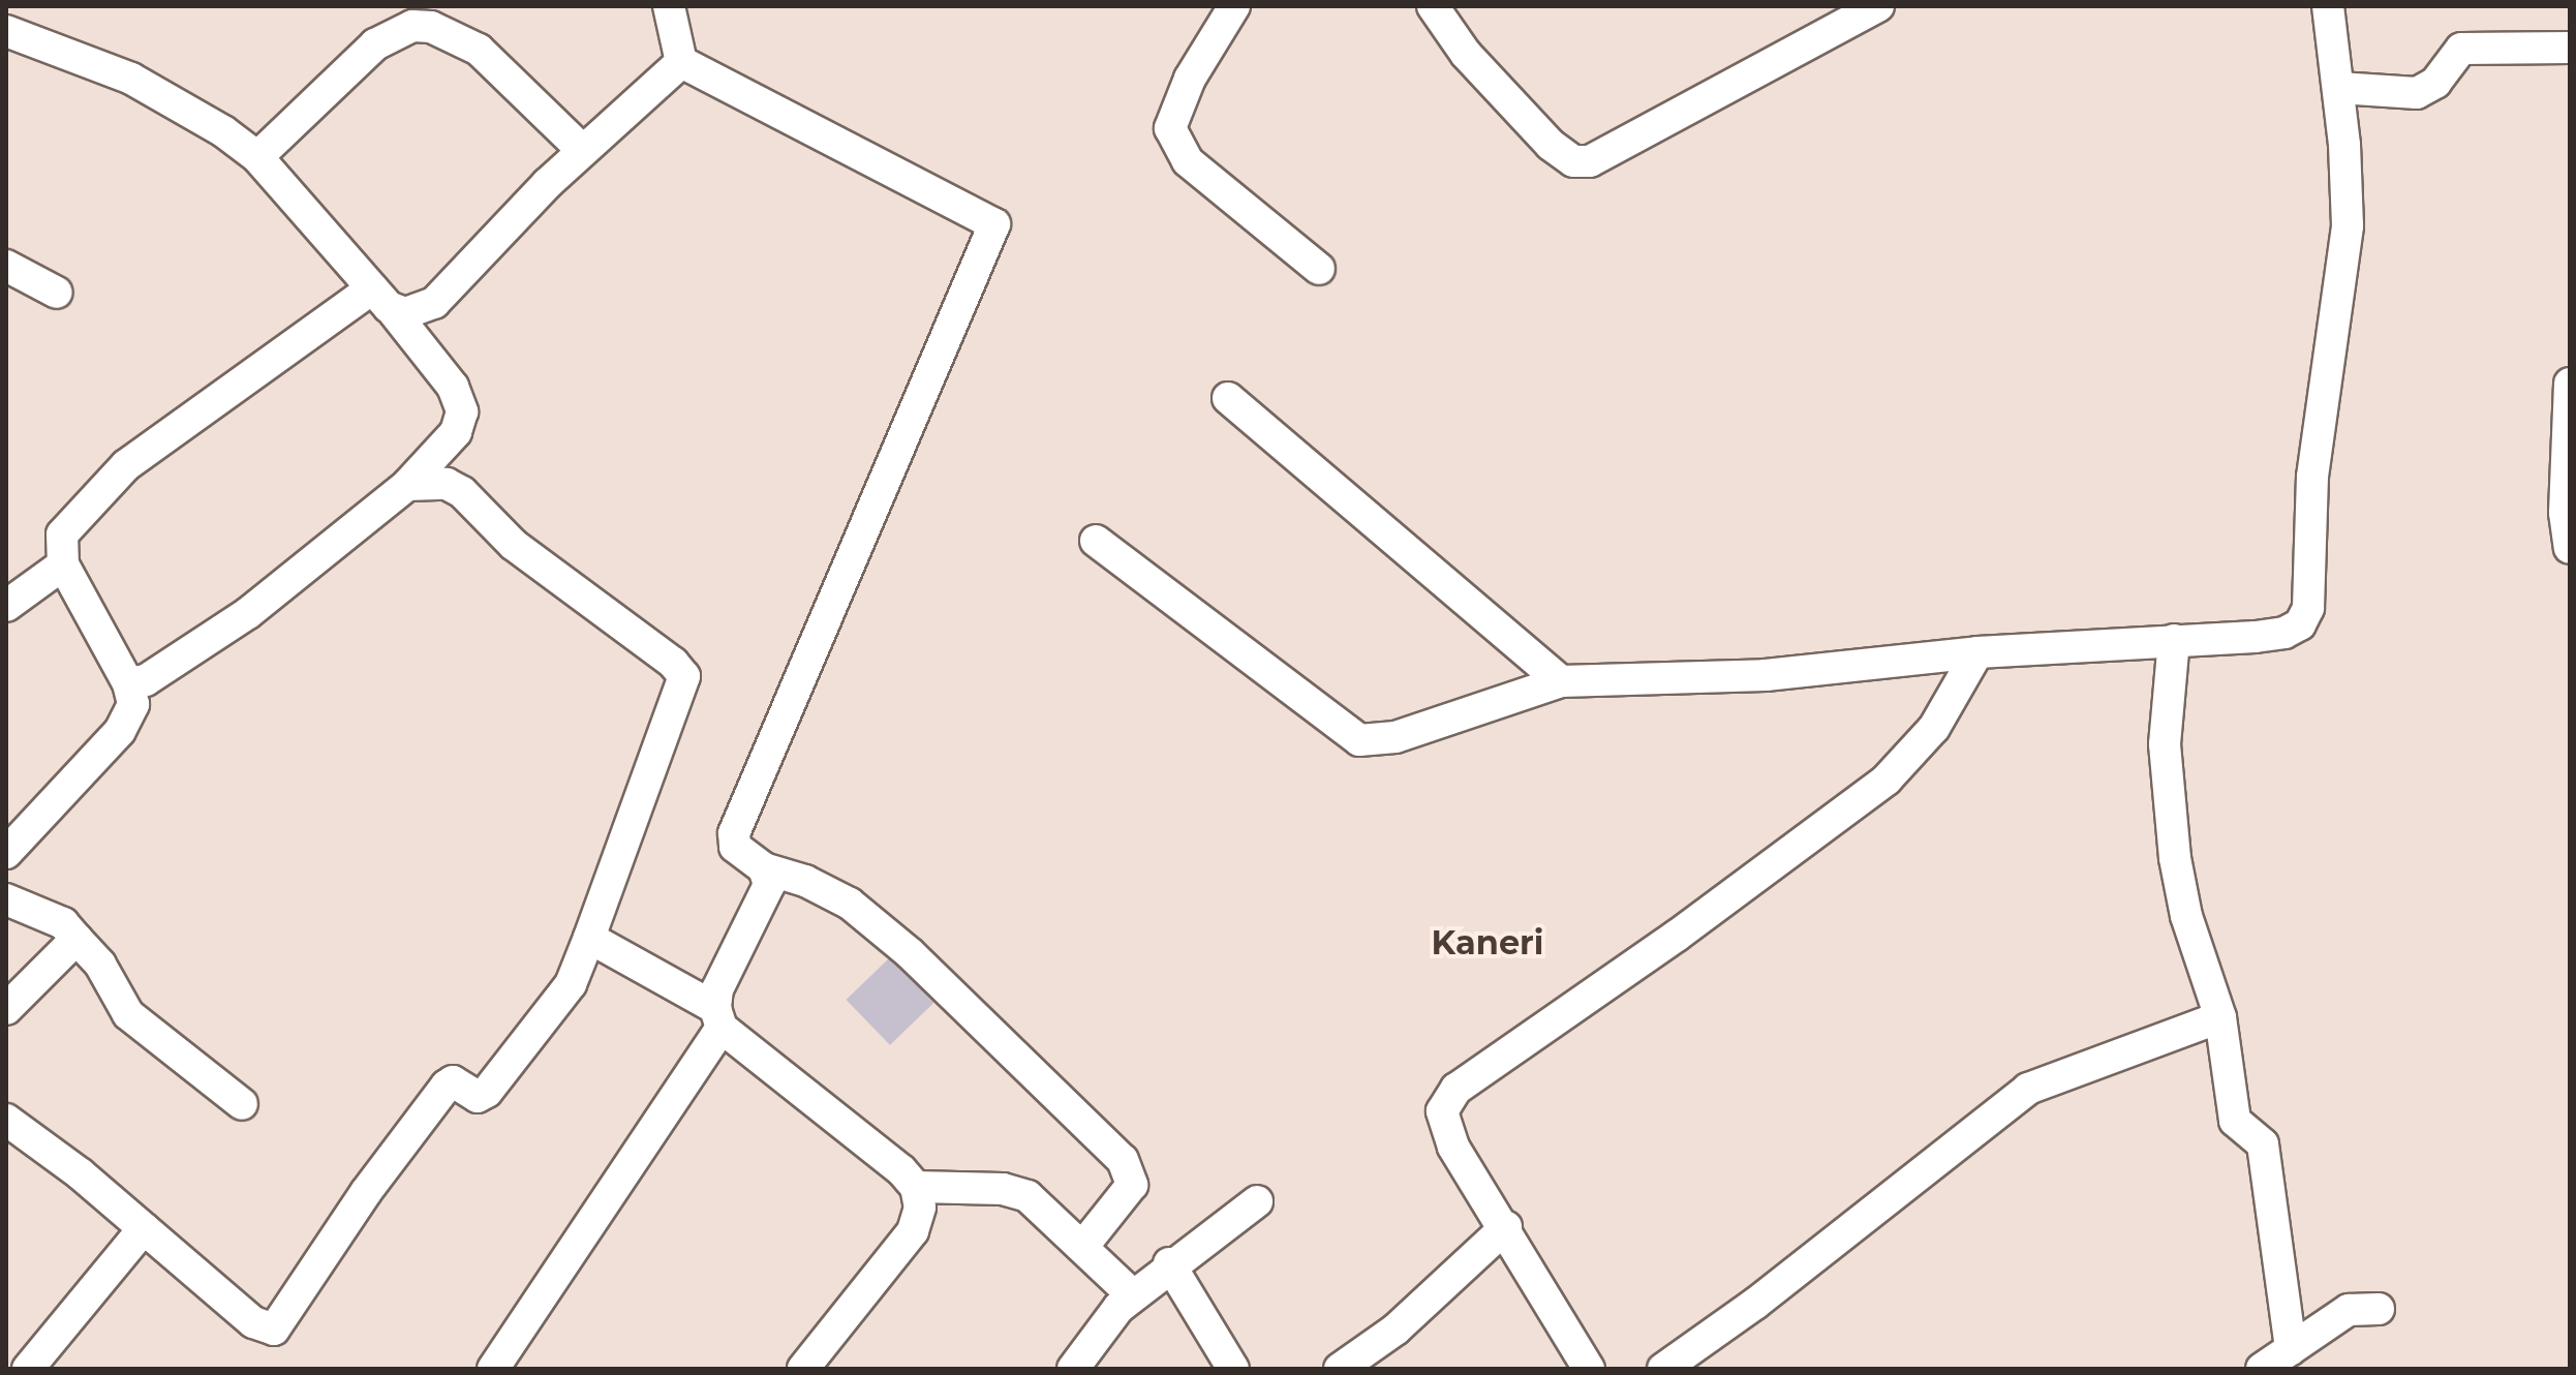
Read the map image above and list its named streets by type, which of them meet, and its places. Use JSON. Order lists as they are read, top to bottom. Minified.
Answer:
{"districts":["Kaneri"]}
